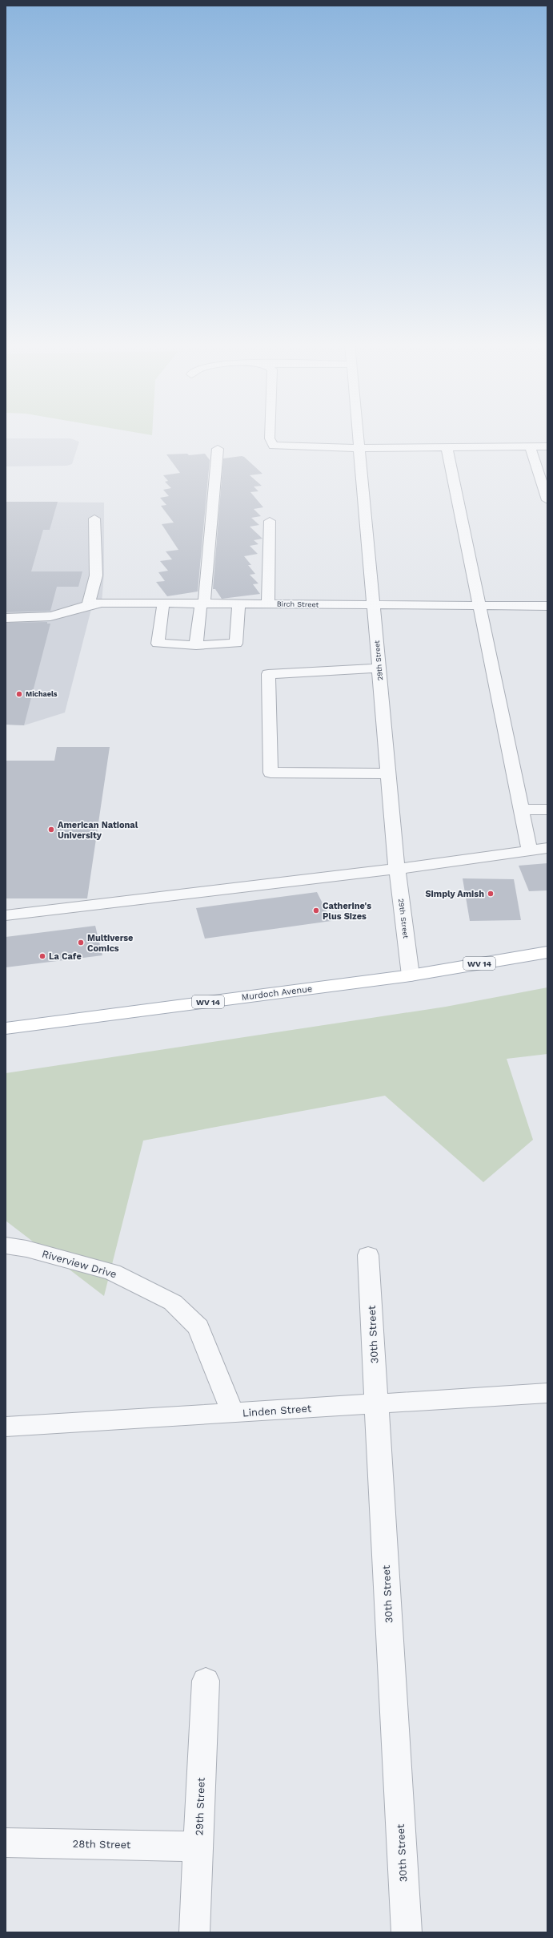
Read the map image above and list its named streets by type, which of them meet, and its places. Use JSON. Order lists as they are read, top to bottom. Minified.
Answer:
{"streets":{"main road":["WV 14","Murdoch Avenue"],"street":["Birch Street","29th Street","Riverview Drive","30th Street","Linden Street","28th Street"]},"crossings":[["Birch Street","29th Street"],["29th Street","Murdoch Avenue"],["29th Street","28th Street"],["Riverview Drive","Linden Street"],["30th Street","Linden Street"]],"places":["Michaels","American National University","Simply Amish","Catherine's Plus Sizes","Multiverse Comics","La Cafe"]}
